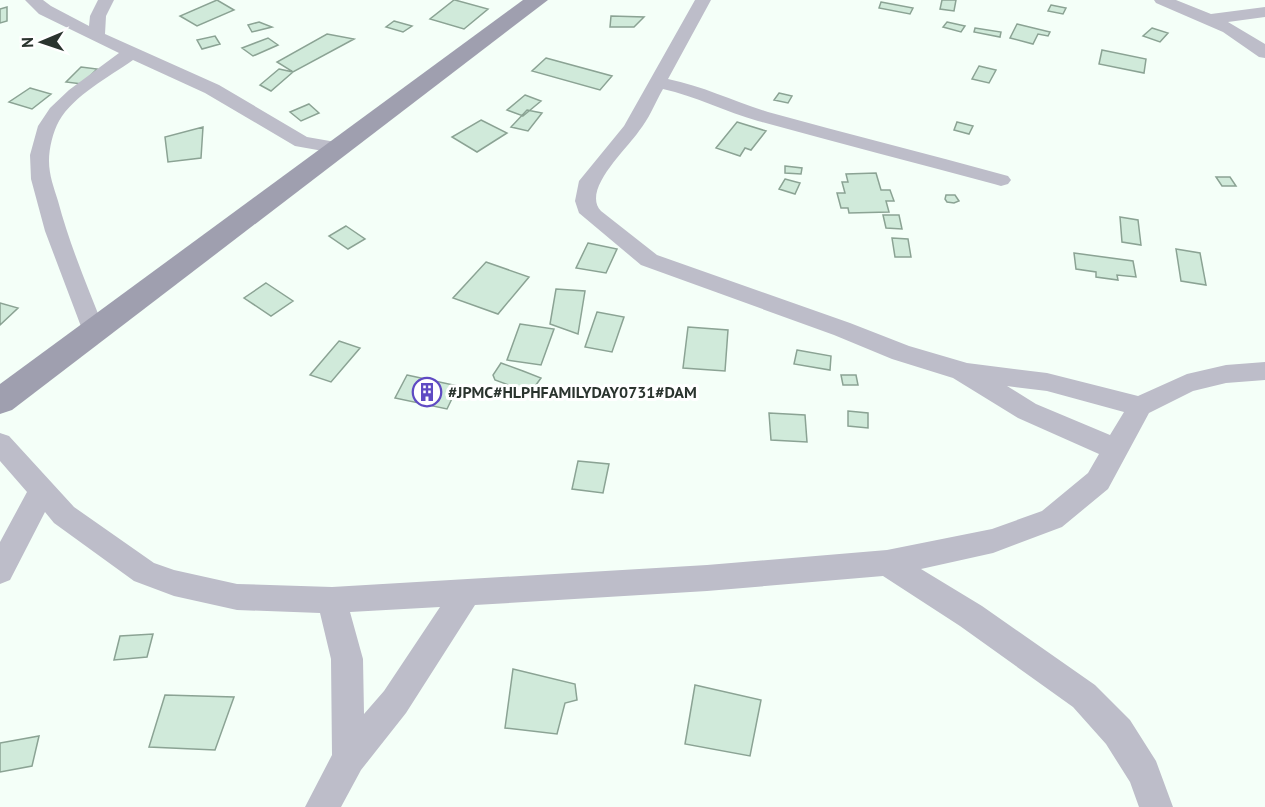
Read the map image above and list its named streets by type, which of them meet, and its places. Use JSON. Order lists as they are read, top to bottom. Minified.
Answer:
{"places":{"building":["#JPMC#HLPHFAMILYDAY0731#DAM"]},"north":"left"}
